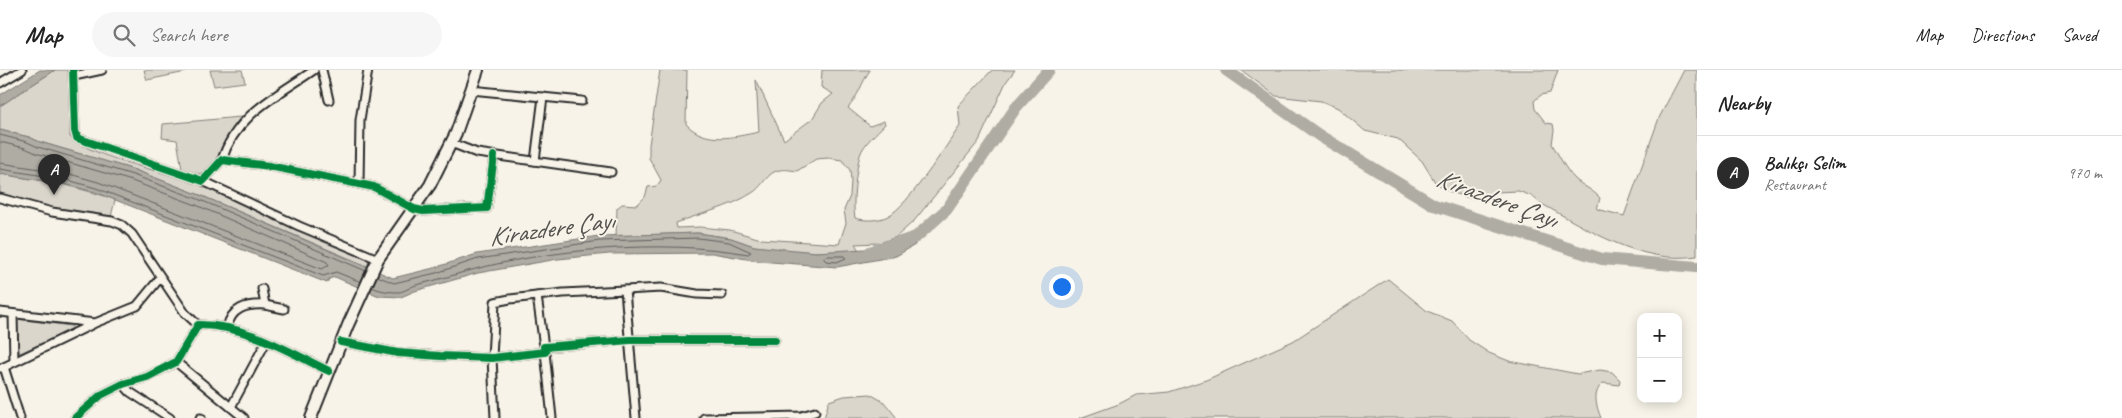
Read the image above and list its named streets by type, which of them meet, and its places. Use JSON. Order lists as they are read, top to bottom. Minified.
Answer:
{"water":["Kirazdere Çayı"],"page":{"header":"Map","search":"Search here","nav":["Map","Directions","Saved"],"heading":"Nearby","list":[{"mark":"A","name":"Balıkçı Selim","note":"Restaurant","value":"970 m"}],"pins":"A","map_buttons":["+","−"]}}
